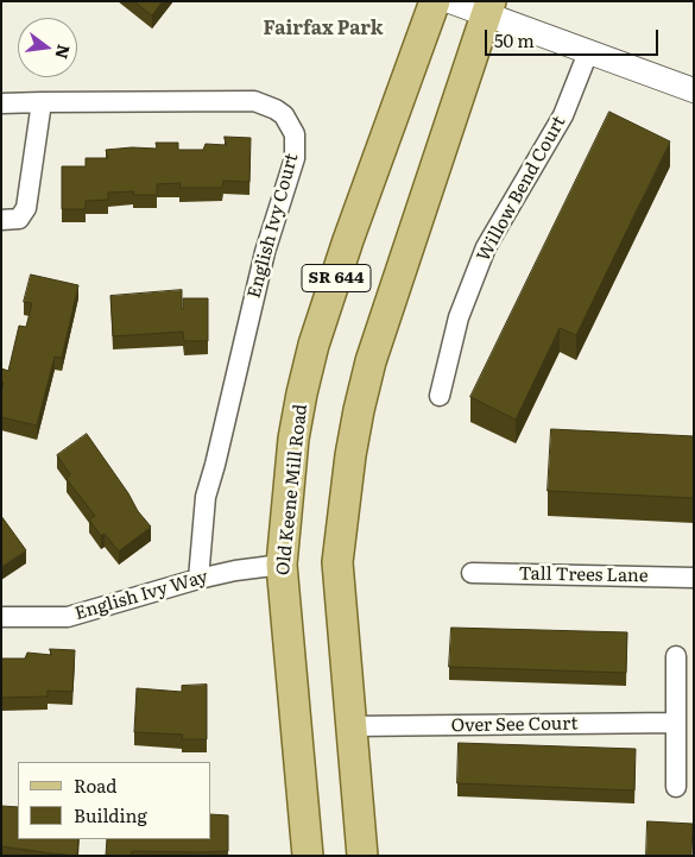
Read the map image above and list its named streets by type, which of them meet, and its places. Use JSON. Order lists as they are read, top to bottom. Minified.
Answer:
{"streets":{"main road":["SR 644","Old Keene Mill Road"],"street":["Willow Bend Court","English Ivy Court","Tall Trees Lane","English Ivy Way","Over See Court"]},"crossings":[["English Ivy Court","English Ivy Way"],["SR 644","Over See Court"],["Old Keene Mill Road","English Ivy Way"]],"districts":["Fairfax Park"],"legend":["Road","Building"],"scale_bar":"50 m","north":"right"}
